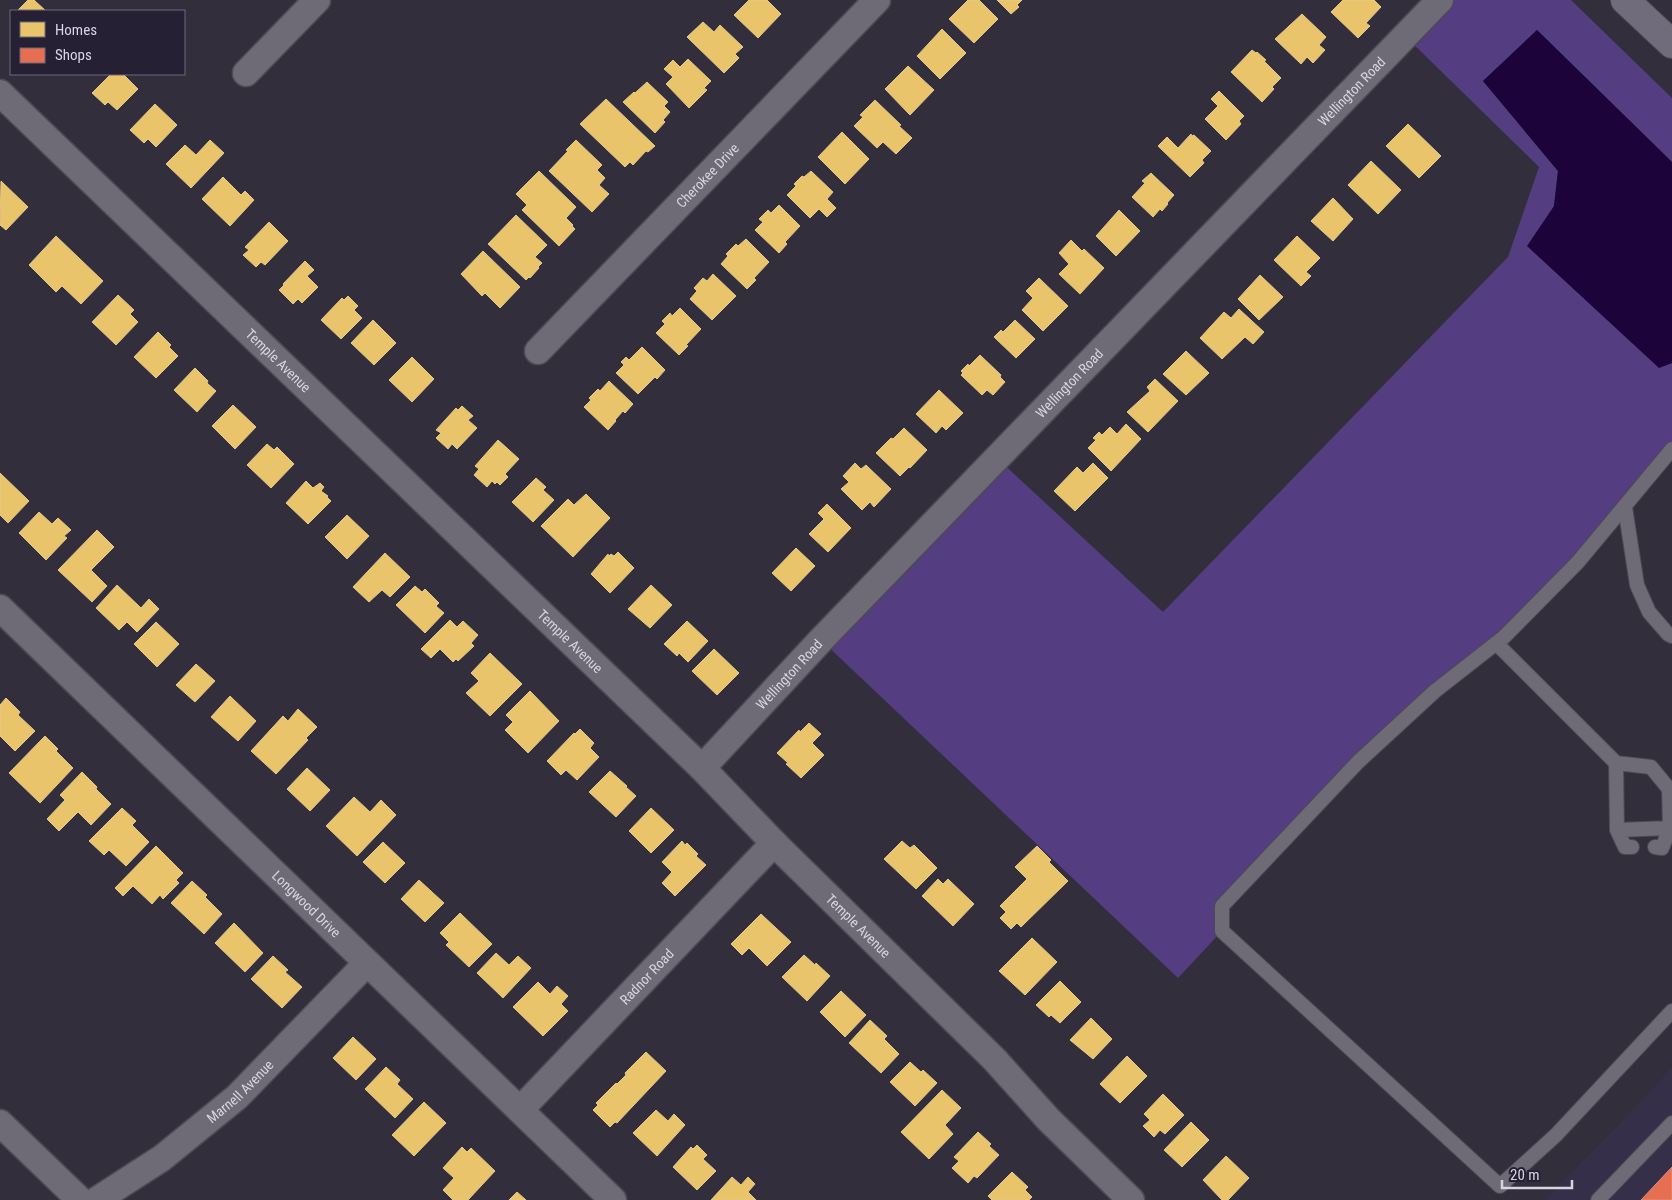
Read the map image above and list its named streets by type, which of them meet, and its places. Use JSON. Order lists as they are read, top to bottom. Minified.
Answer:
{"streets":{"street":["Wellington Road","Cherokee Drive","Temple Avenue","Longwood Drive","Radnor Road","Marnell Avenue"]},"crossings":[["Wellington Road","Temple Avenue"],["Temple Avenue","Radnor Road"],["Longwood Drive","Radnor Road"],["Longwood Drive","Marnell Avenue"]],"legend":["Homes","Shops"],"scale_bar":"20 m"}
